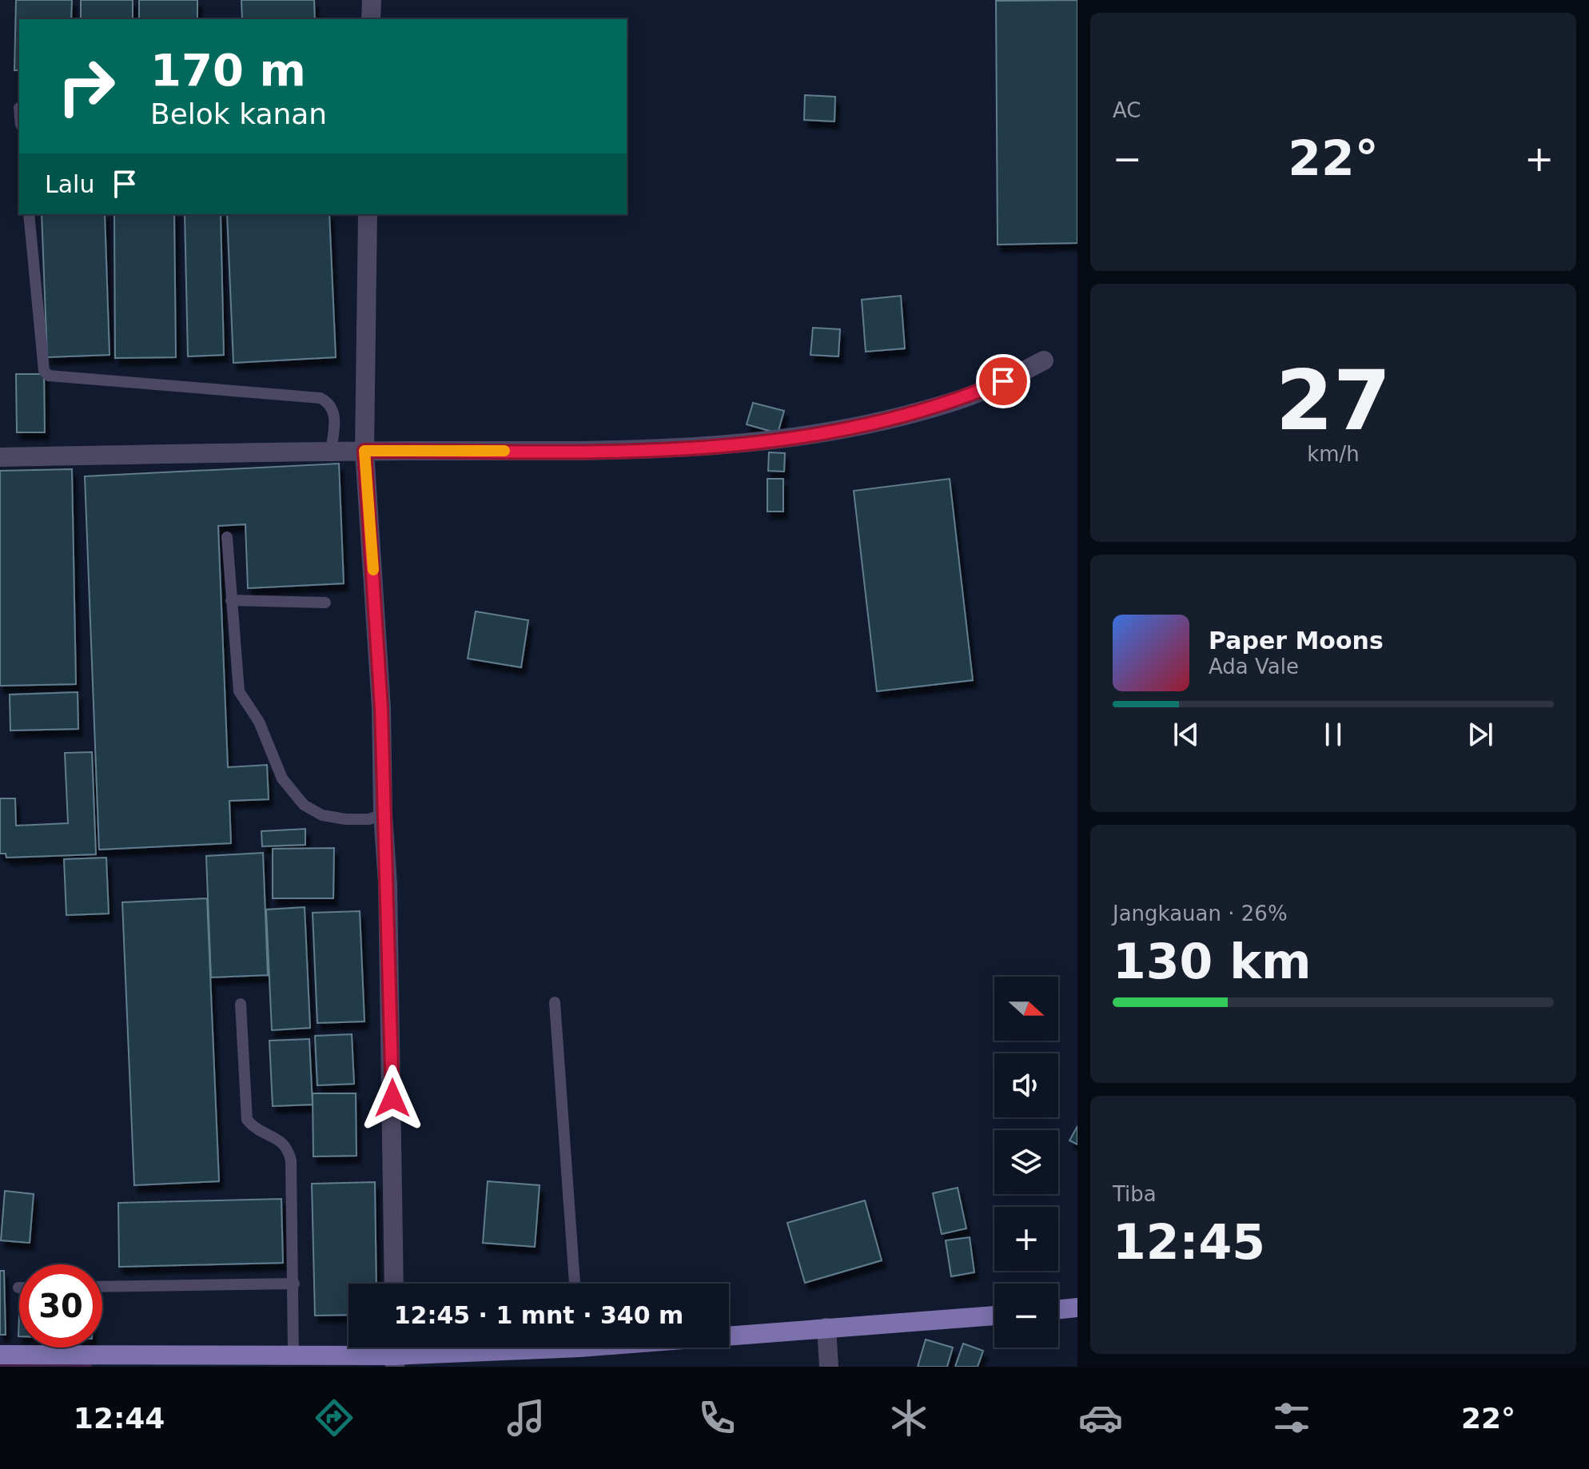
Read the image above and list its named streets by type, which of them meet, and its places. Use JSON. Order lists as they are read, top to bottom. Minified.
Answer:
{"north":"right","page":{"tile":["AC",["27","km/h"],["Jangkauan · 26%","130 km"],["Tiba","12:45"]],"turn":["170 m","Belok kanan"],"heat":["−","22°","+"],"then":"Lalu","song":["Paper Moons","Ada Vale"],"map_buttons":["+","−"],"limit":"30","trip":"12:45 · 1 mnt · 340 m","tabs":["12:44","22°"]}}
